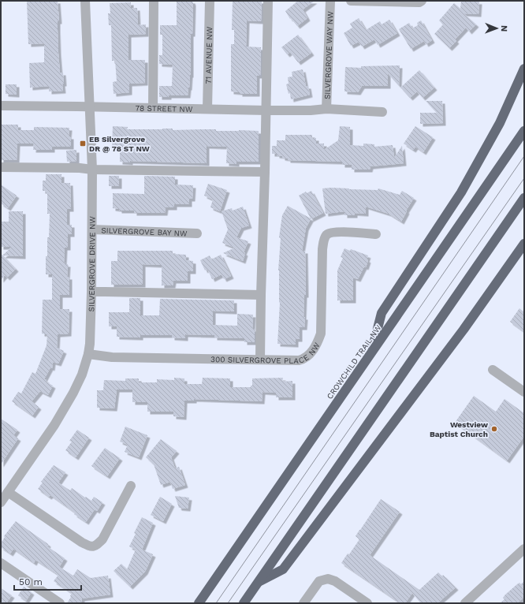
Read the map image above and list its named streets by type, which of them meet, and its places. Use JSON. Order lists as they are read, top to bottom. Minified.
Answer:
{"streets":{"highway":["CROWCHILD TRAIL NW"],"street":["71 AVENUE NW","SILVERGROVE WAY NW","78 STREET NW","SILVERGROVE BAY NW","SILVERGROVE DRIVE NW","300 SILVERGROVE PLACE NW"]},"crossings":[["71 AVENUE NW","78 STREET NW"],["SILVERGROVE WAY NW","78 STREET NW"],["78 STREET NW","SILVERGROVE DRIVE NW"],["SILVERGROVE BAY NW","SILVERGROVE DRIVE NW"],["SILVERGROVE DRIVE NW","300 SILVERGROVE PLACE NW"]],"places":{"transit":["EB Silvergrove DR @ 78 ST NW"],"other":["Westview Baptist Church"]},"scale_bar":"50 m","north":"right"}
